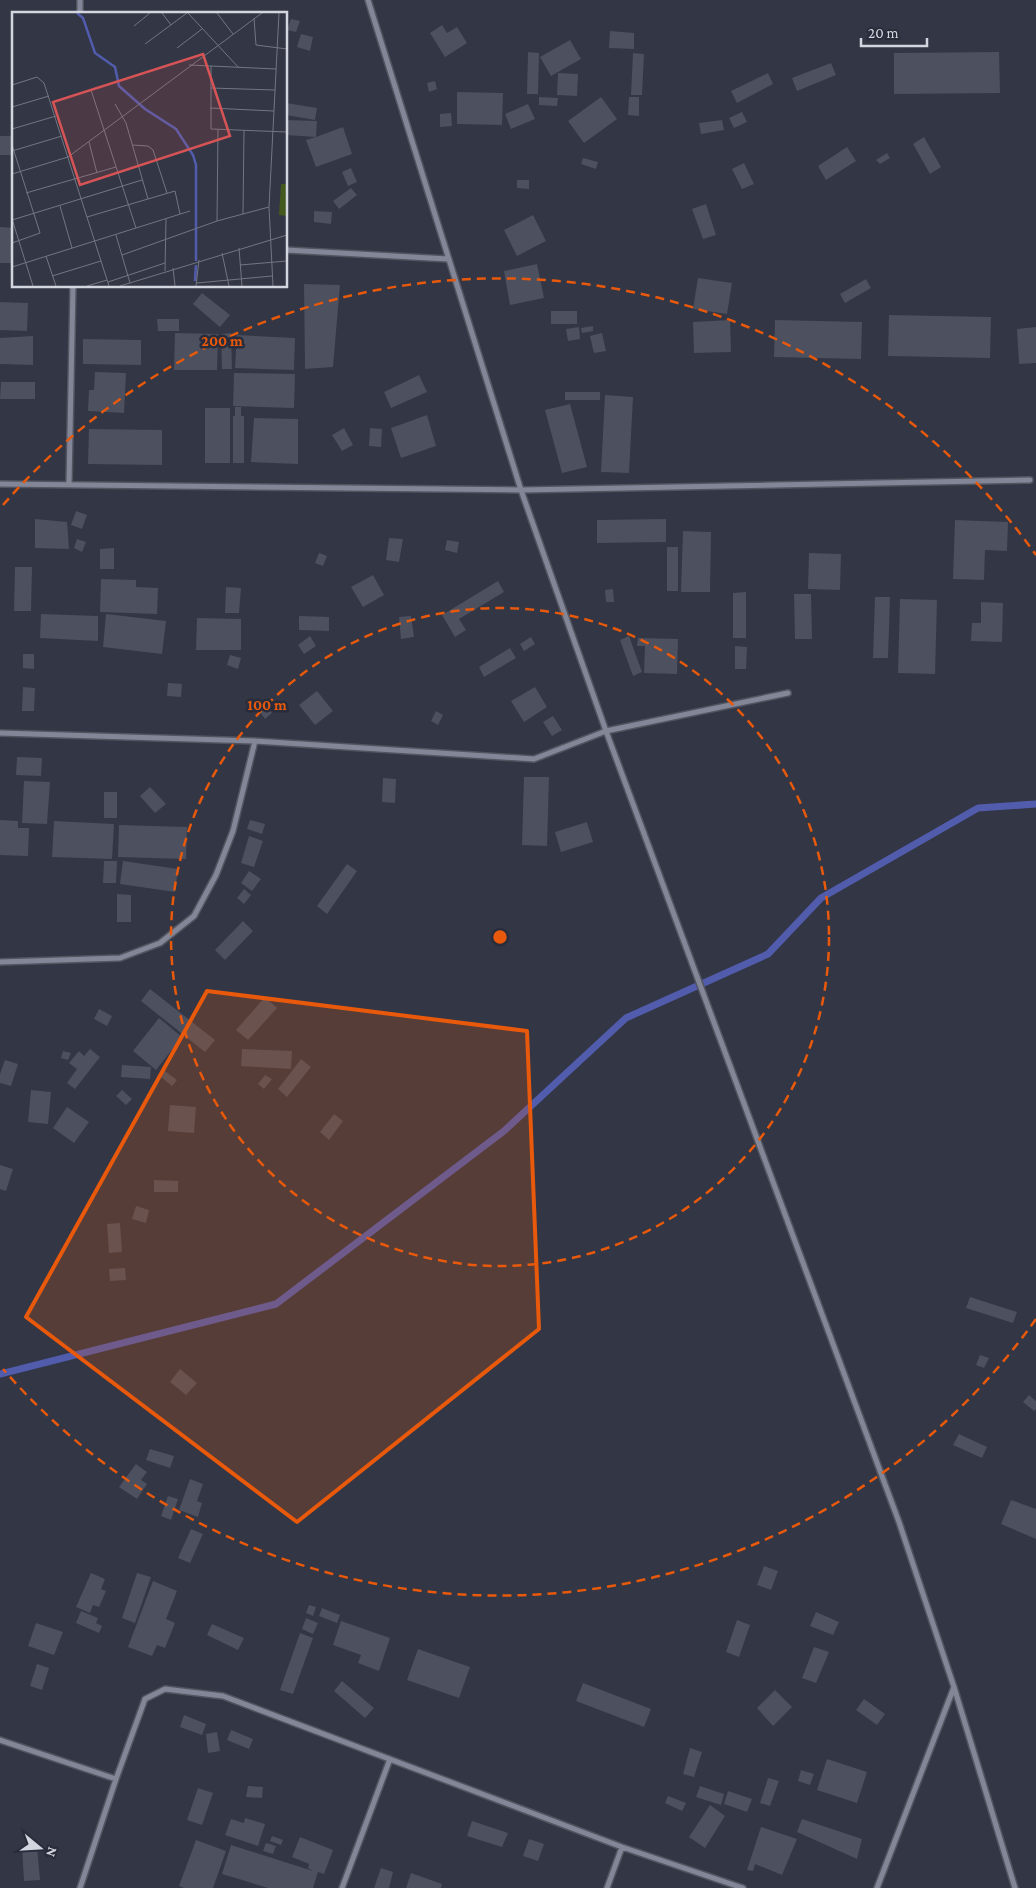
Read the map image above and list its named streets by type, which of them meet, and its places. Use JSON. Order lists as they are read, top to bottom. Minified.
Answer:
{"scale_bar":"20 m","north":"right","rings":["200 m","100 m"]}
